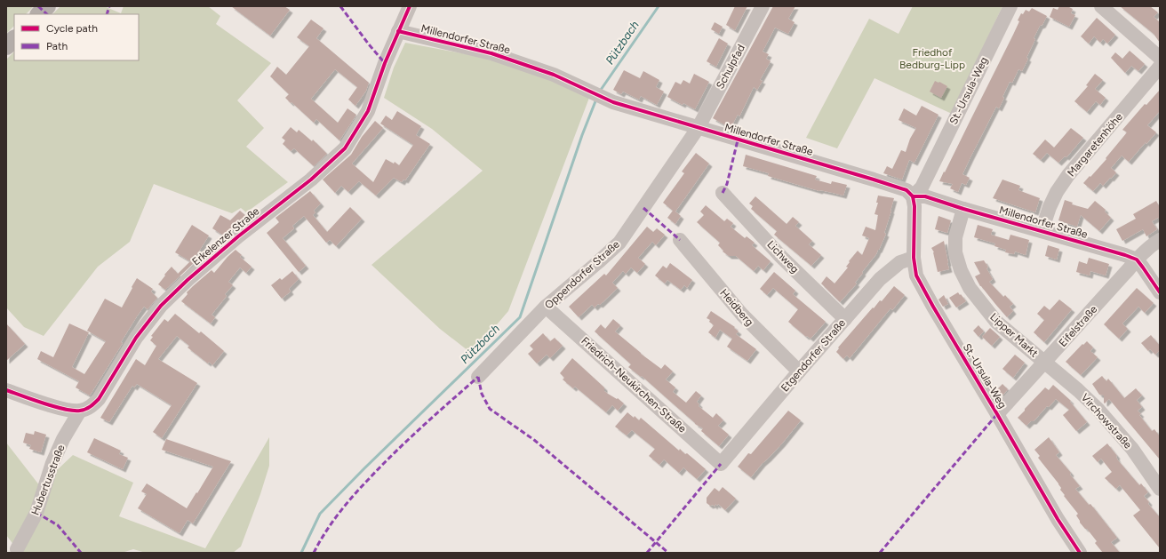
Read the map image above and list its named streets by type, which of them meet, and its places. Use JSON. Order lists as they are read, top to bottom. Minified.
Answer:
{"streets":{"street":["Millendorfer Straße","Schulpfad","St.-Ursula-Weg","Margaretenhöhe","Erkelenzer Straße","Lichweg","Oppendorfer Straße","Heidberg","Eifelstraße","Lipper Markt","Etgendorfer Straße","Friedrich-Neukirchen-Straße","Virchowstraße","Hubertusstraße"]},"crossings":[["Millendorfer Straße","Schulpfad"],["Millendorfer Straße","St.-Ursula-Weg"],["Millendorfer Straße","Margaretenhöhe"],["Millendorfer Straße","Erkelenzer Straße"],["Millendorfer Straße","Oppendorfer Straße"],["Millendorfer Straße","Eifelstraße"],["Millendorfer Straße","Lipper Markt"],["Schulpfad","Oppendorfer Straße"],["St.-Ursula-Weg","Eifelstraße"],["St.-Ursula-Weg","Etgendorfer Straße"],["Erkelenzer Straße","Hubertusstraße"],["Lichweg","Etgendorfer Straße"],["Oppendorfer Straße","Friedrich-Neukirchen-Straße"],["Heidberg","Etgendorfer Straße"],["Eifelstraße","Lipper Markt"],["Eifelstraße","Virchowstraße"],["Lipper Markt","Virchowstraße"],["Etgendorfer Straße","Friedrich-Neukirchen-Straße"]],"water":["Pützbach"],"parks":["Friedhof Bedburg-Lipp"],"legend":["Cycle path","Path"]}
